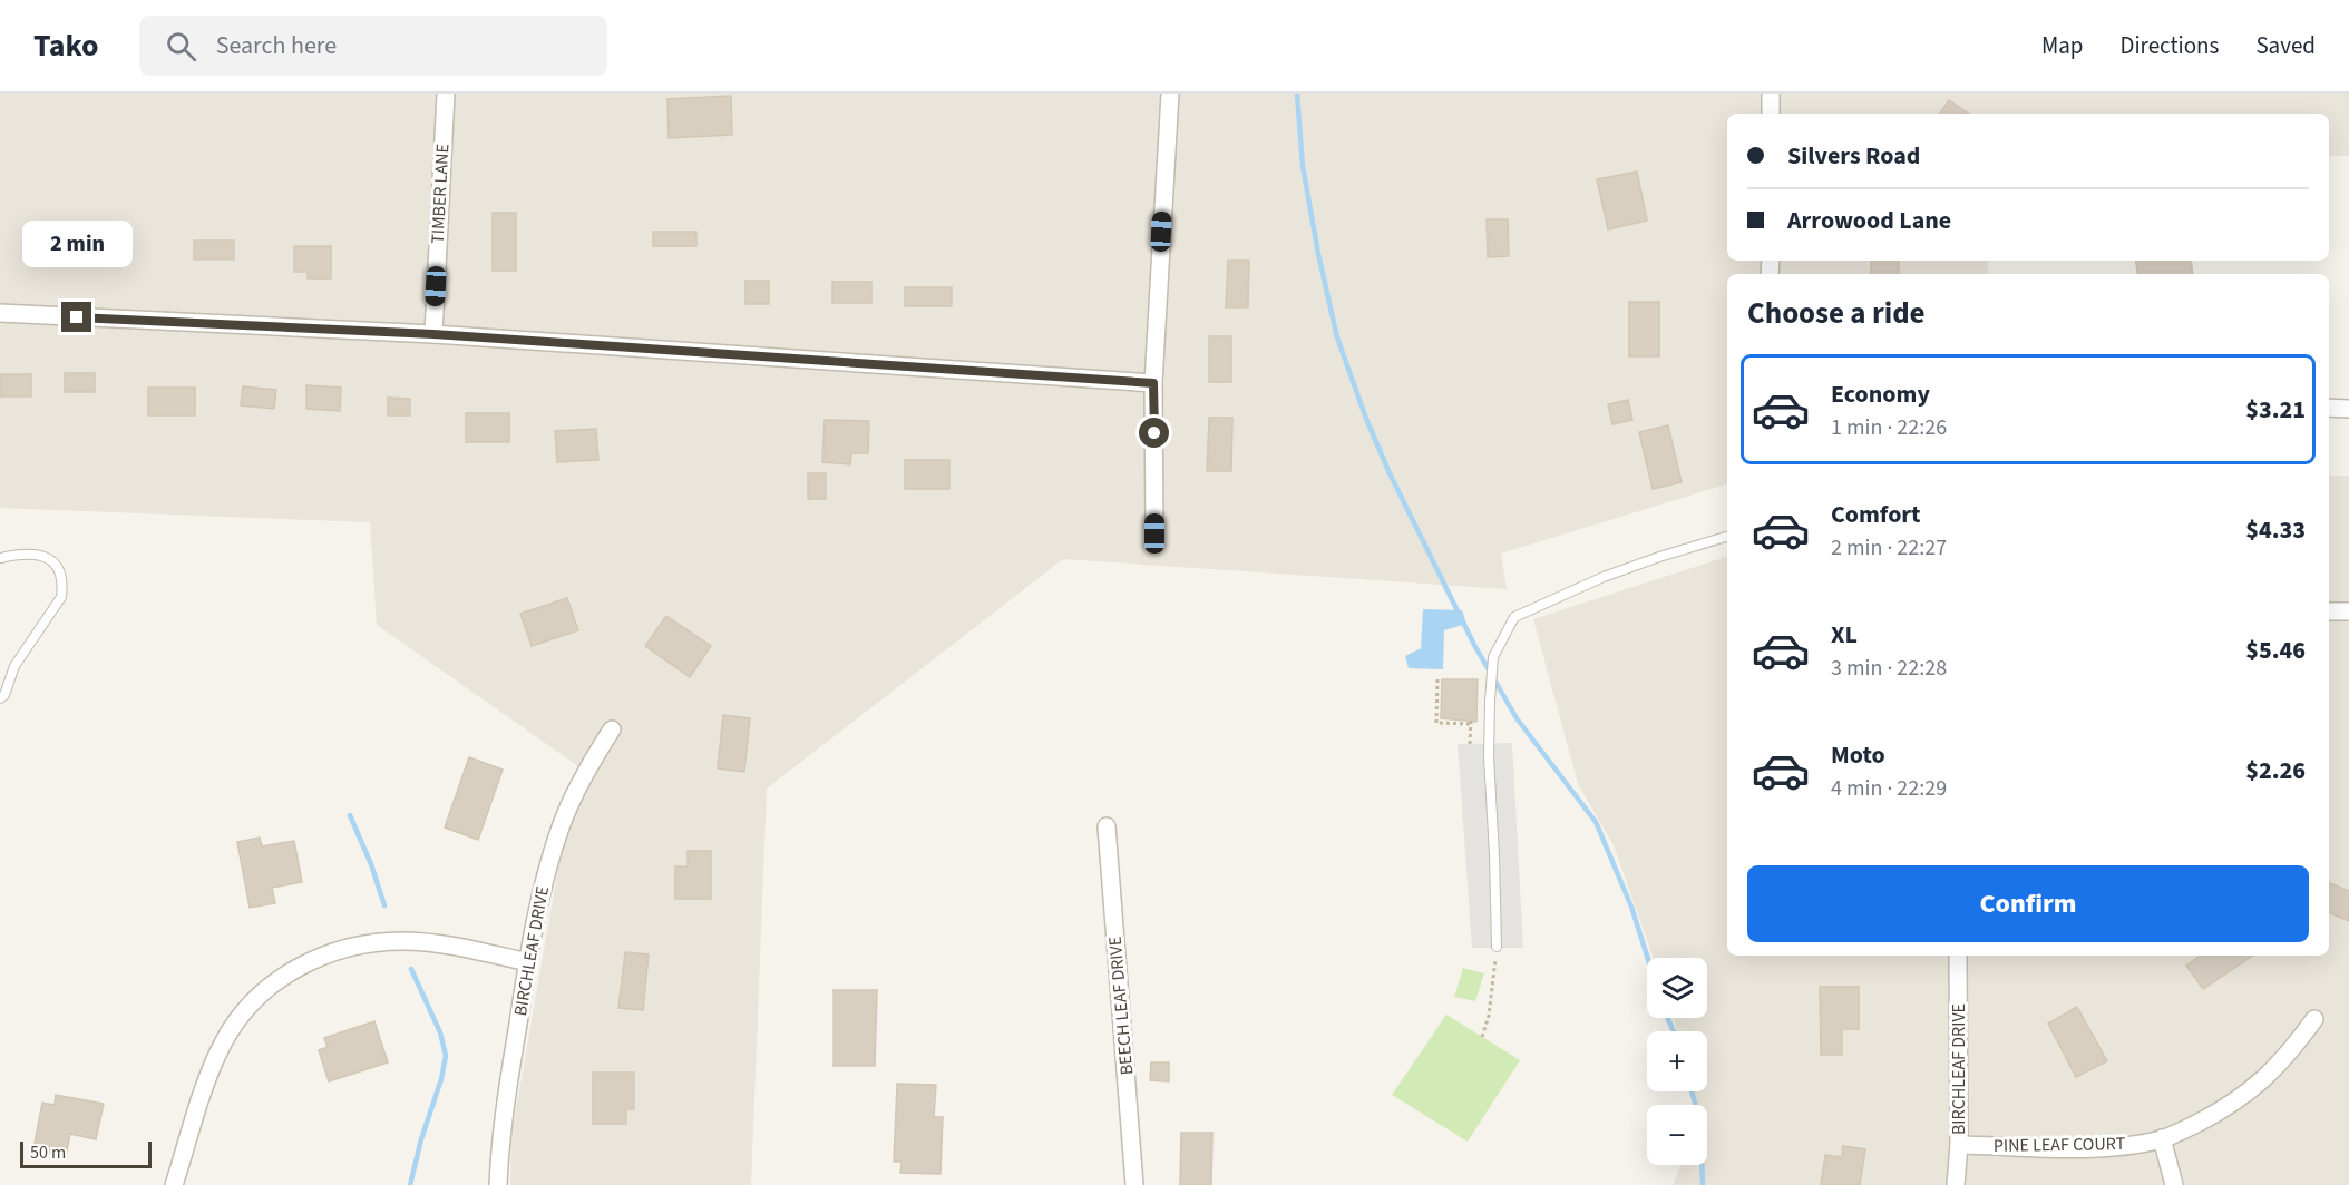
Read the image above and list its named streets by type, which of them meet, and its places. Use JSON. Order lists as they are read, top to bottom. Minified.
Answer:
{"streets":{"street":["TIMBER LANE","BIRCHLEAF DRIVE","BEECH LEAF DRIVE","PINE LEAF COURT"]},"crossings":[["BIRCHLEAF DRIVE","PINE LEAF COURT"]],"scale_bar":"50 m","page":{"header":"Tako","search":"Search here","nav":["Map","Directions","Saved"],"banner":["Silvers Road","Arrowood Lane"],"bubble":"2 min","heading":"Choose a ride","list":[{"name":"Economy","note":"1 min · 22:26","value":"$3.21"},{"name":"Comfort","note":"2 min · 22:27","value":"$4.33"},{"name":"XL","note":"3 min · 22:28","value":"$5.46"},{"name":"Moto","note":"4 min · 22:29","value":"$2.26"}],"buttons":"Confirm","map_buttons":["+","−"],"scale":"50 m"}}
